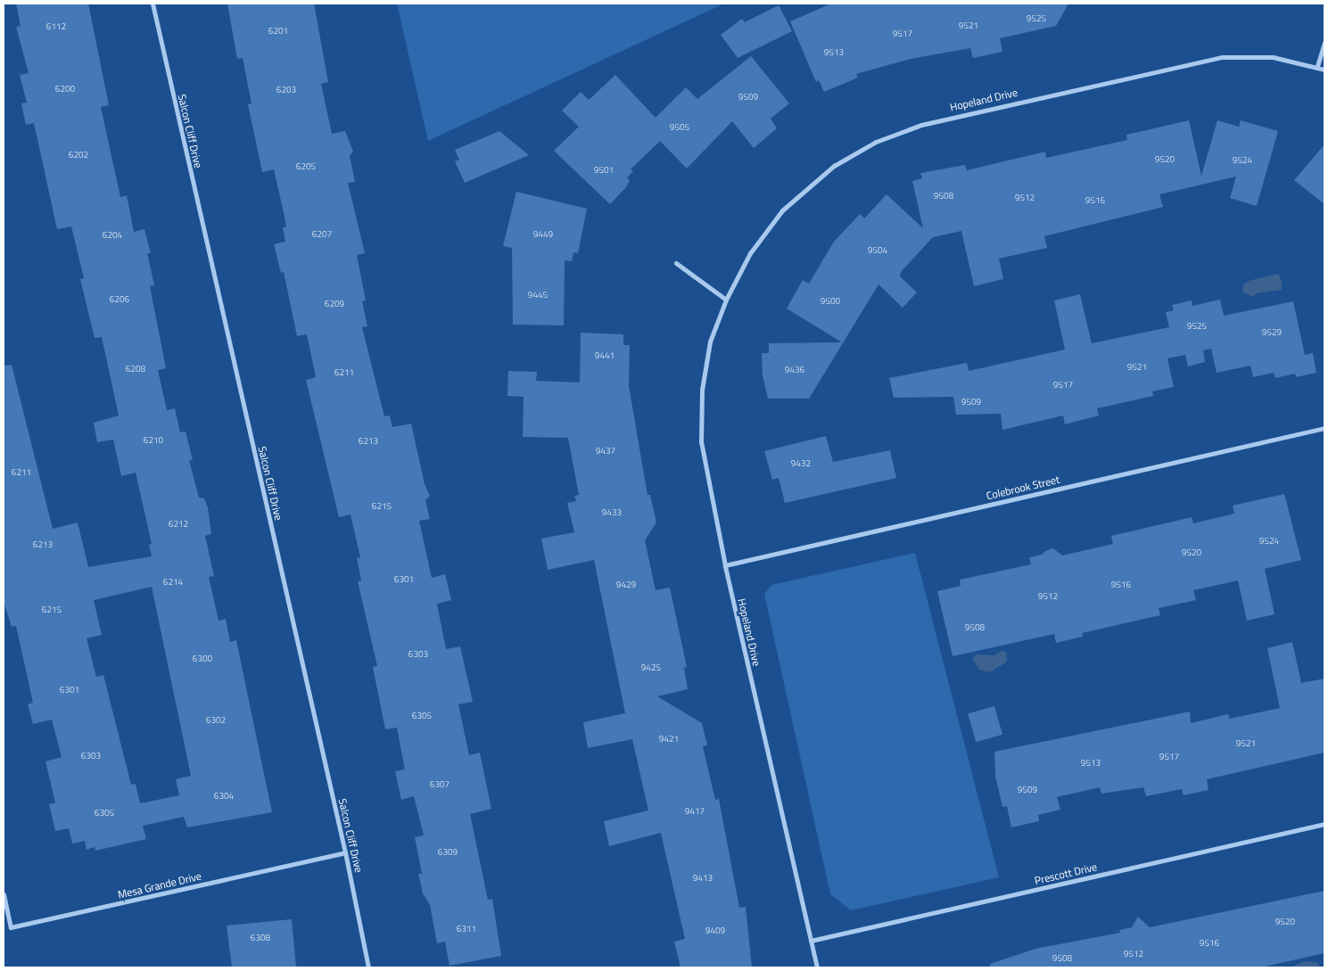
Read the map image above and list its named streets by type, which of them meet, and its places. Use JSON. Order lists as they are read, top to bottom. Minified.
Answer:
{"streets":{"street":["Hopeland Drive","Salcon Cliff Drive","Colebrook Street","Prescott Drive","Mesa Grande Drive"]},"crossings":[["Hopeland Drive","Colebrook Street"],["Hopeland Drive","Prescott Drive"],["Salcon Cliff Drive","Mesa Grande Drive"]],"house_numbers":["9525","9521","6112","6201","9517","9513","6200","6203","9509","9505","6202","9520","9524","6205","9501","9508","9512","9516","6207","9449","6204","9504","9445","6206","9500","6209","9525","9529","9441","9521","6208","9436","6211","9517","9509","6210","6213","9437","9432","6211","6215","9433","6212","9524","6213","9520","6301","6214","9429","9516","9512","6215","9508","6303","6300","9425","6301","6305","6302","9421","9521","6303","9517","9513","6307","9509","6304","9417","6305","6309","9413","9520","6311","9409","6308","9516","9512","9508"]}
